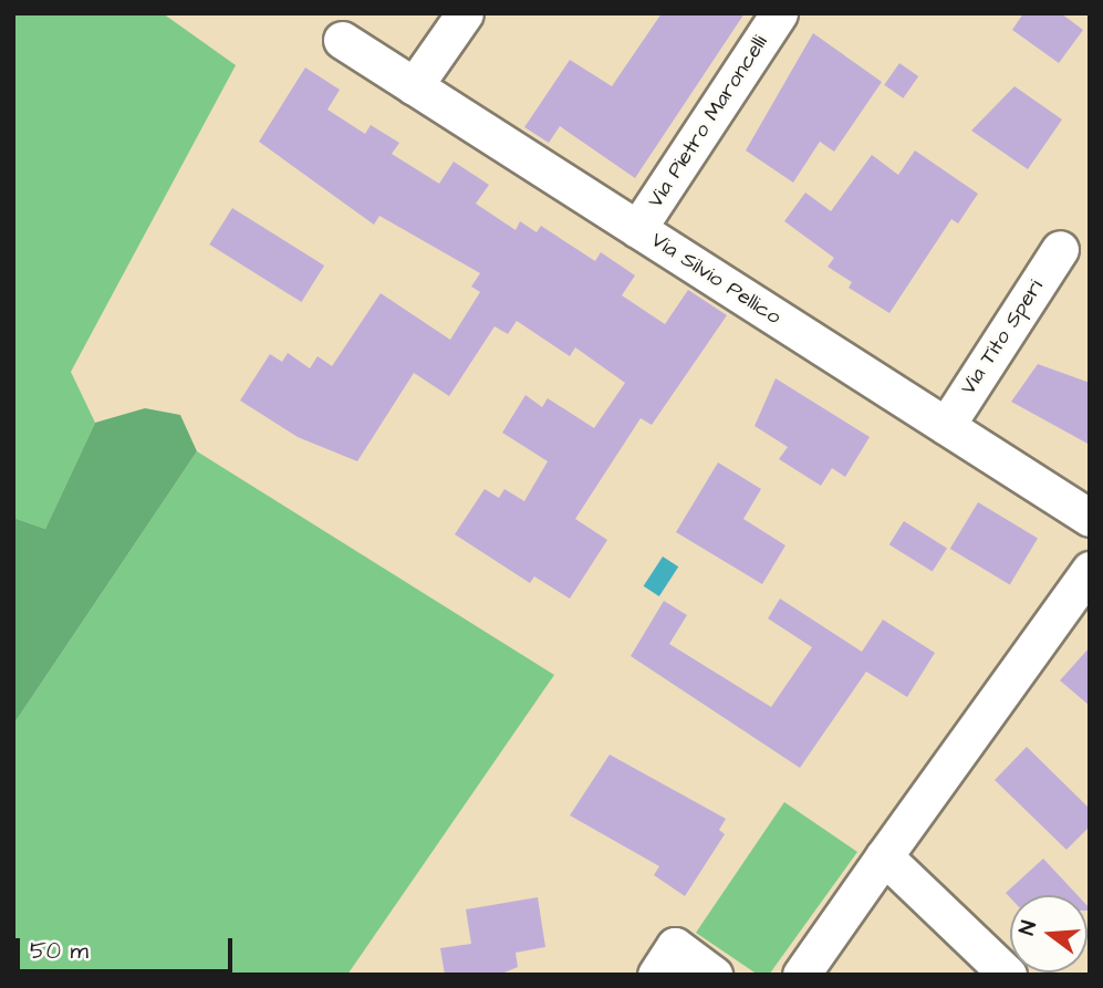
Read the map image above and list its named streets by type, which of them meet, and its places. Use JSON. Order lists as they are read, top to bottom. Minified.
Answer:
{"streets":{"street":["Via Pietro Maroncelli","Via Silvio Pellico","Via Tito Speri"]},"crossings":[["Via Pietro Maroncelli","Via Silvio Pellico"],["Via Silvio Pellico","Via Tito Speri"]],"scale_bar":"50 m","north":"left"}
